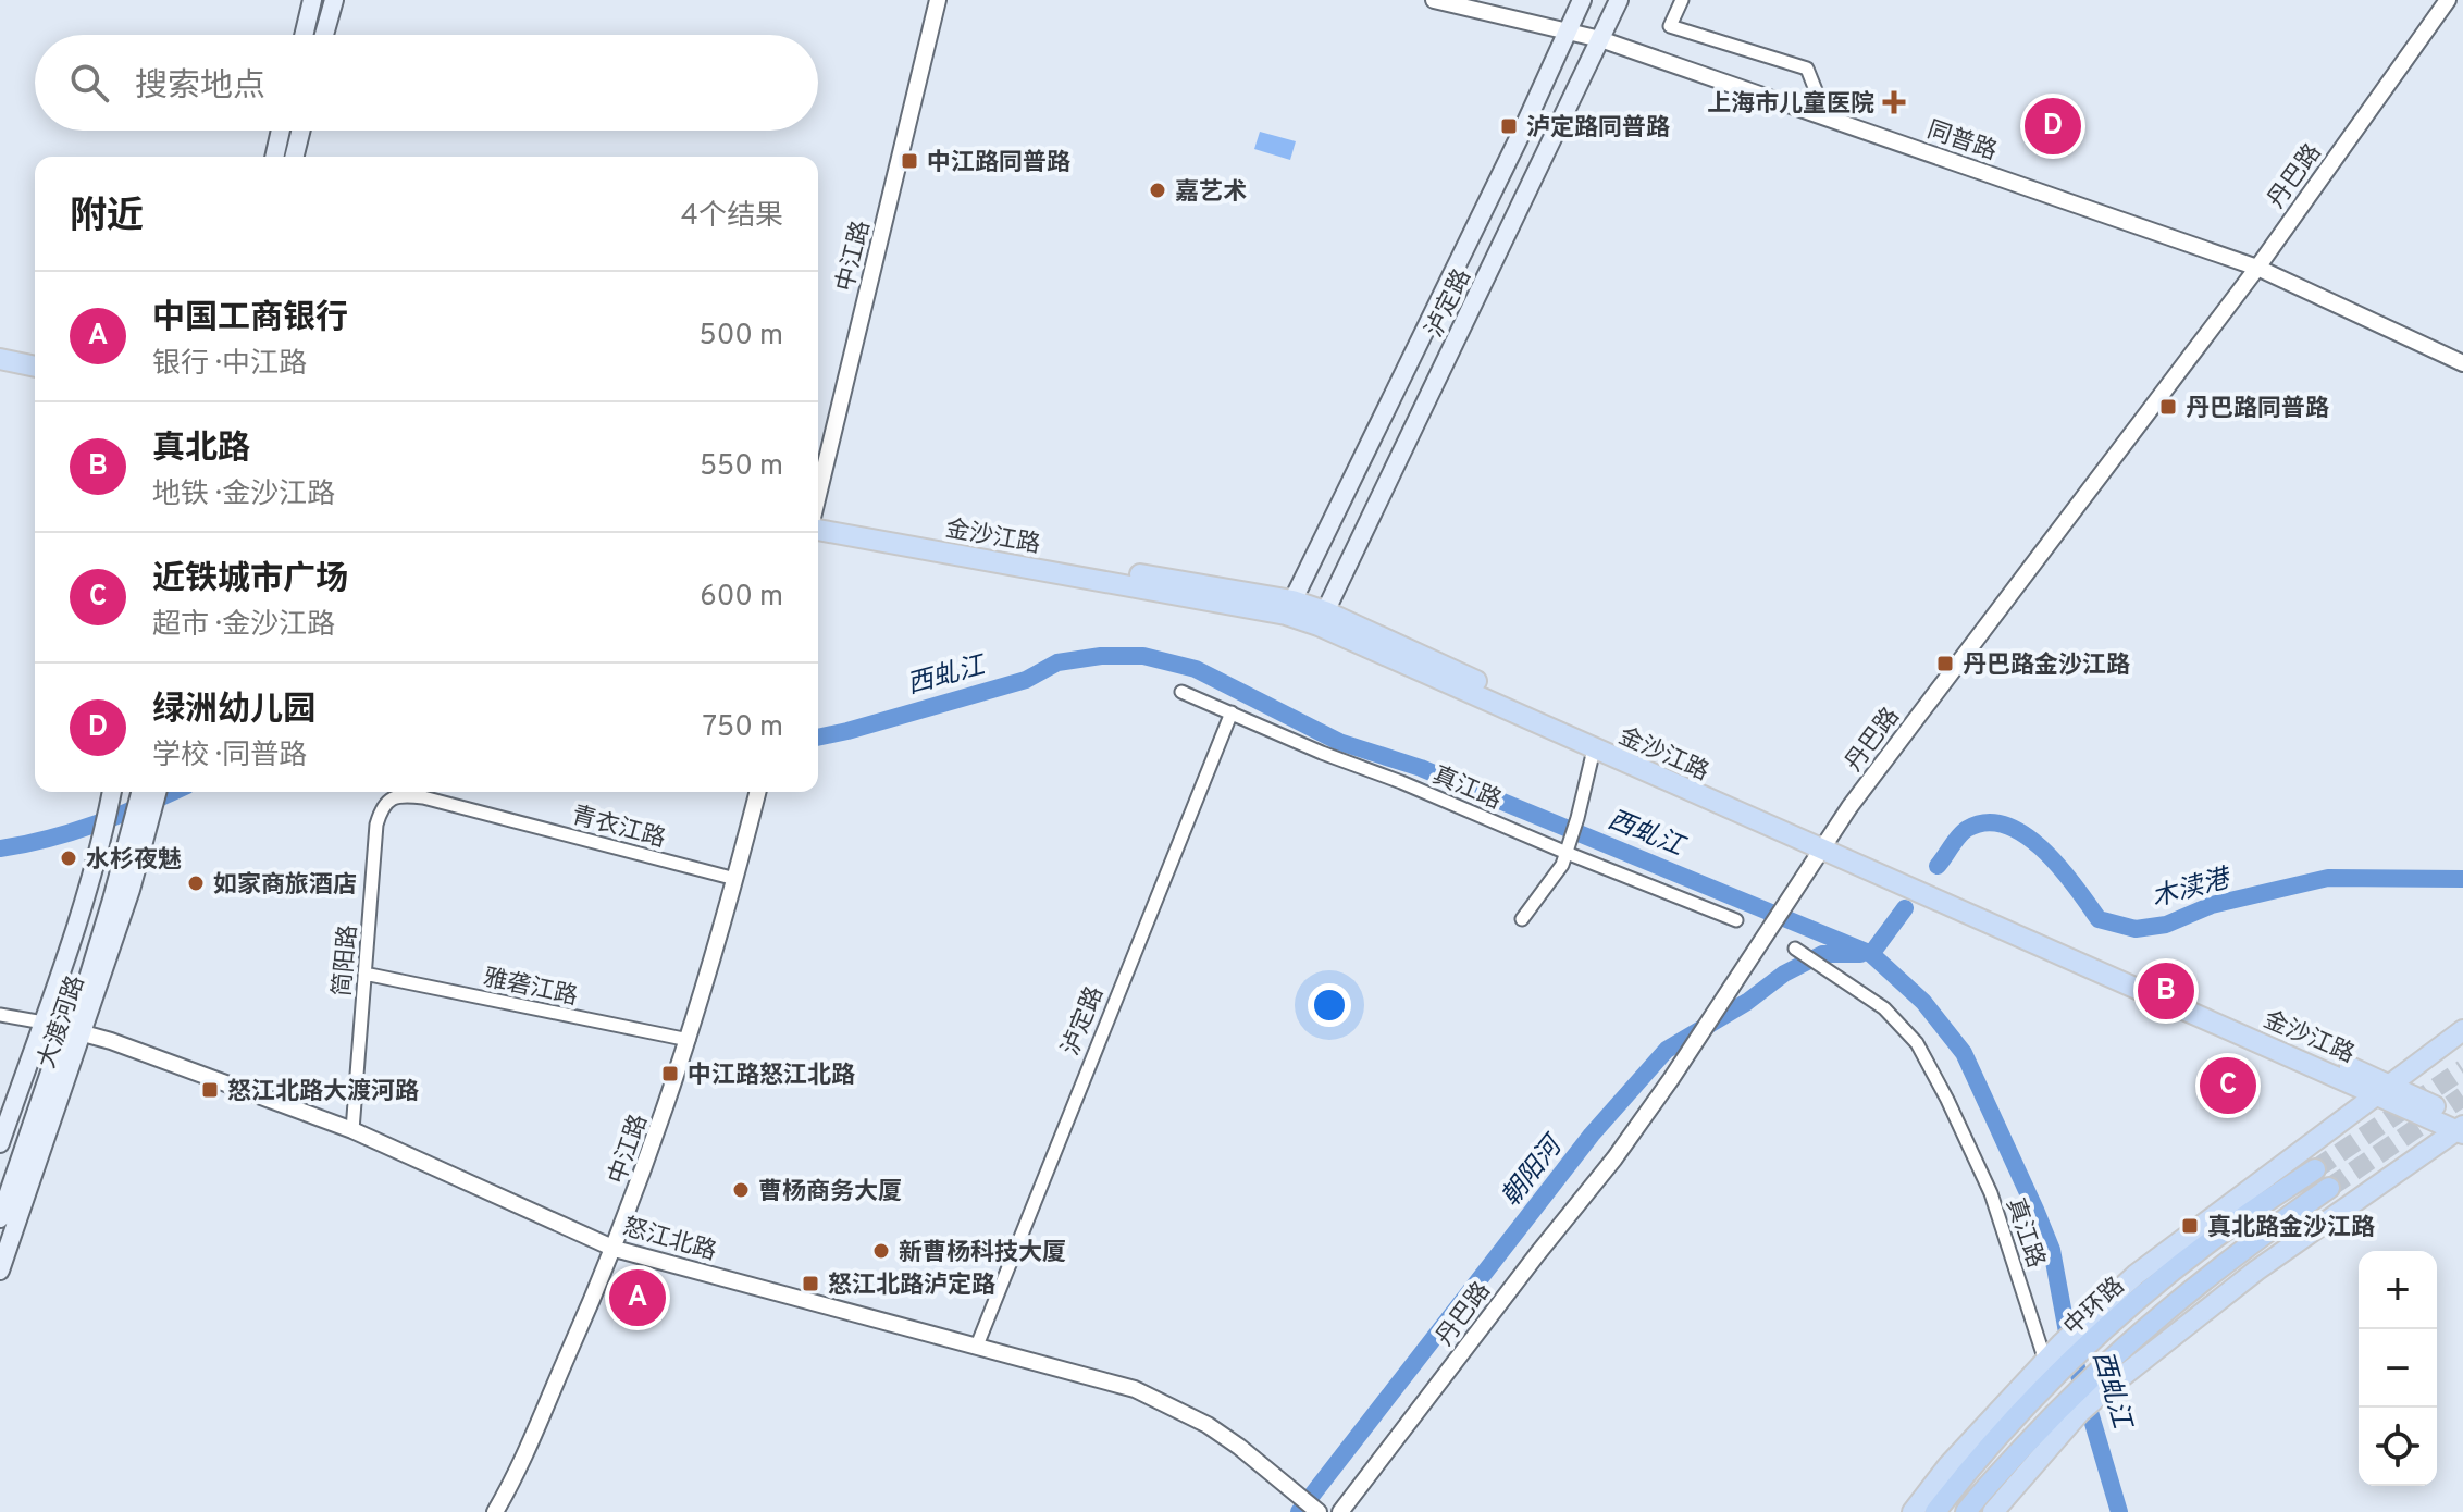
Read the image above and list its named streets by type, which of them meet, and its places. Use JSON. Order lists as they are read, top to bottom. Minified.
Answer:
{"streets":{"highway":["中环路"],"main road":["泸定路","金沙江路","大渡河路"],"street":["同普路","丹巴路","中江路","真江路","青衣江路","简阳路","雅砻江路","怒江北路"]},"crossings":[["同普路","丹巴路"],["同普路","泸定路"],["丹巴路","金沙江路"],["中江路","青衣江路"],["中江路","雅砻江路"],["中江路","怒江北路"],["泸定路","金沙江路"],["泸定路","真江路"],["泸定路","怒江北路"],["青衣江路","简阳路"],["简阳路","雅砻江路"],["简阳路","怒江北路"],["大渡河路","怒江北路"]],"water":["西虬江","木渎港","朝阳河"],"places":{"health":["上海市儿童医院"],"transit":["泸定路同普路","中江路同普路","丹巴路同普路","丹巴路金沙江路","中江路怒江北路","怒江北路大渡河路","真北路金沙江路","怒江北路泸定路"],"other":["嘉艺术","水杉夜魅","如家商旅酒店","曹杨商务大厦","新曹杨科技大厦"]},"page":{"search":"搜索地点","pins":["D","B","C","A"],"heading":["附近","4个结果"],"list":[{"mark":"A","name":"中国工商银行","note":"银行 · 中江路","value":"500 m"},{"mark":"B","name":"真北路","note":"地铁 · 金沙江路","value":"550 m"},{"mark":"C","name":"近铁城市广场","note":"超市 · 金沙江路","value":"600 m"},{"mark":"D","name":"绿洲幼儿园","note":"学校 · 同普路","value":"750 m"}],"map_buttons":["+","−"]}}
